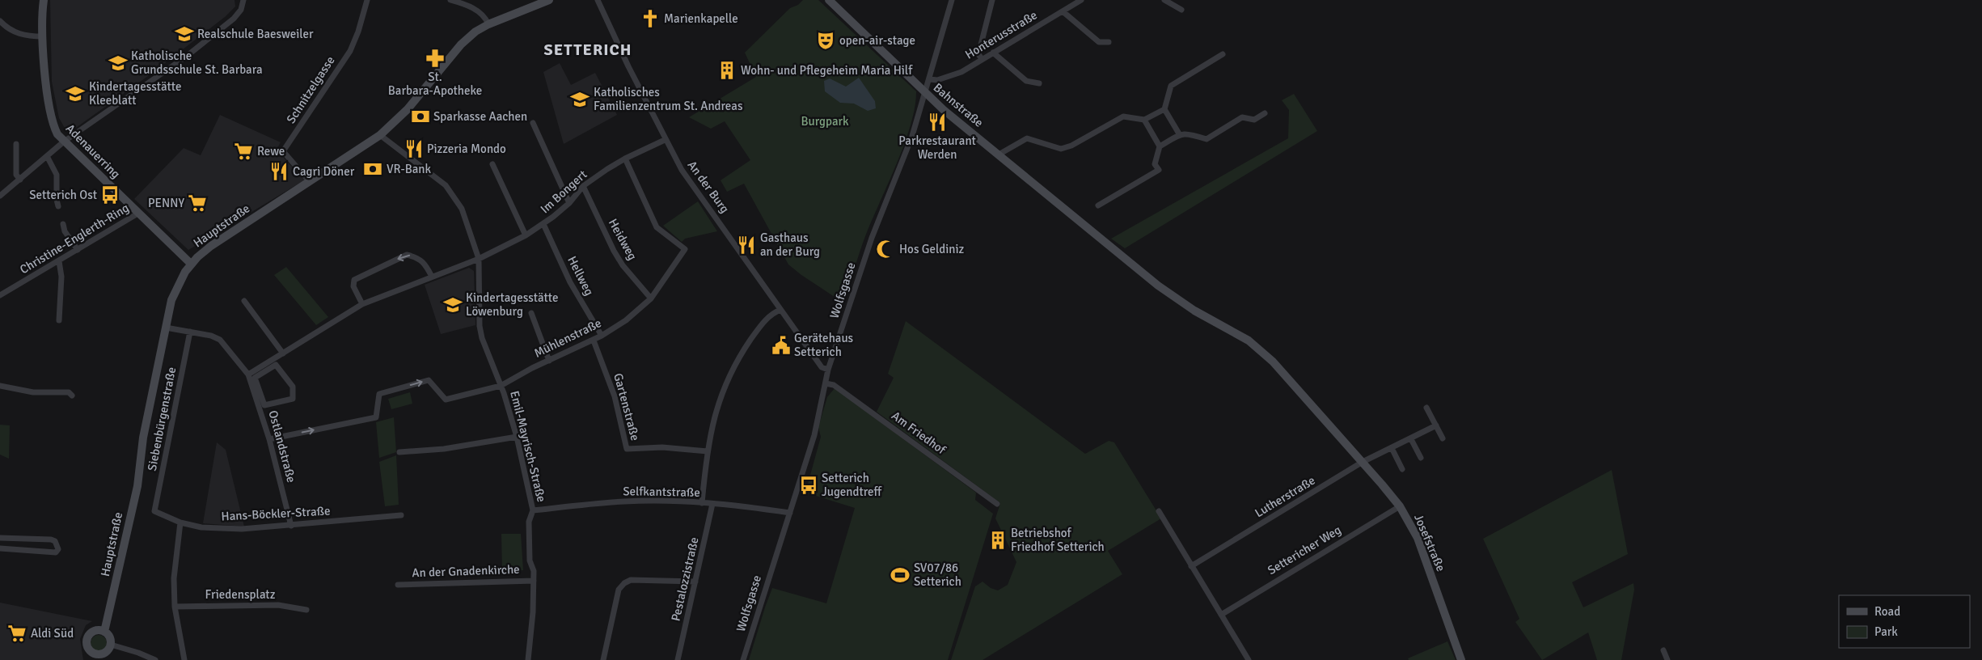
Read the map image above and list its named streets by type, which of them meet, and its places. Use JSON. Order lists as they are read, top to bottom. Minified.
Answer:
{"streets":{"street":["Honterusstraße","Schnitzelgasse","Bahnstraße","Adenauerring","An der Burg","Im Bongert","Hauptstraße","Christine-Englerth-Ring","Heidweg","Hellweg","Wolfsgasse","Mühlenstraße","Gartenstraße","Siebenbürgenstraße","Am Friedhof","Ostlandstraße","Emil-Mayrisch-Straße","Selfkantstraße","Lutherstraße","Hans-Böckler-Straße","Josefstraße","Settericher Weg","An der Gnadenkirche","Pestalozzistraße","Friedensplatz"]},"crossings":[["Honterusstraße","Wolfsgasse"],["Schnitzelgasse","Hauptstraße"],["Bahnstraße","Wolfsgasse"],["Bahnstraße","Josefstraße"],["Adenauerring","Hauptstraße"],["Adenauerring","Christine-Englerth-Ring"],["An der Burg","Im Bongert"],["An der Burg","Wolfsgasse"],["Im Bongert","Heidweg"],["Im Bongert","Hellweg"],["Im Bongert","Mühlenstraße"],["Im Bongert","Ostlandstraße"],["Im Bongert","Emil-Mayrisch-Straße"],["Hauptstraße","Emil-Mayrisch-Straße"],["Heidweg","Mühlenstraße"],["Hellweg","Mühlenstraße"],["Wolfsgasse","Am Friedhof"],["Wolfsgasse","Selfkantstraße"],["Mühlenstraße","Gartenstraße"],["Mühlenstraße","Ostlandstraße"],["Mühlenstraße","Emil-Mayrisch-Straße"],["Siebenbürgenstraße","Hans-Böckler-Straße"],["Ostlandstraße","Hans-Böckler-Straße"],["Emil-Mayrisch-Straße","Selfkantstraße"],["Emil-Mayrisch-Straße","An der Gnadenkirche"],["Selfkantstraße","Pestalozzistraße"],["Lutherstraße","Josefstraße"],["Josefstraße","Settericher Weg"]],"one_way":["Mühlenstraße"],"districts":["SETTERICH"],"parks":["Burgpark"],"places":{"church":["Marienkapelle"],"school or university":["Realschule Baesweiler","Katholische Grundsschule St. Barbara","Kindertagesstätte Kleeblatt","Katholisches Familienzentrum St. Andreas","Kindertagesstätte Löwenburg"],"theatre":["open-air-stage"],"pharmacy":["St. Barbara-Apotheke"],"building":["Wohn- und Pflegeheim Maria Hilf","Betriebshof Friedhof Setterich"],"bank":["Sparkasse Aachen","VR-Bank"],"restaurant":["Parkrestaurant Werden","Pizzeria Mondo","Cagri Döner","Gasthaus an der Burg"],"supermarket":["Rewe","PENNY","Aldi Süd"],"bus stop":["Setterich Ost","Setterich Jugendtreff"],"mosque":["Hos Geldiniz"],"public building":["Gerätehaus Setterich"],"sports":["SV07/86 Setterich"]},"legend":["Road","Park"]}
